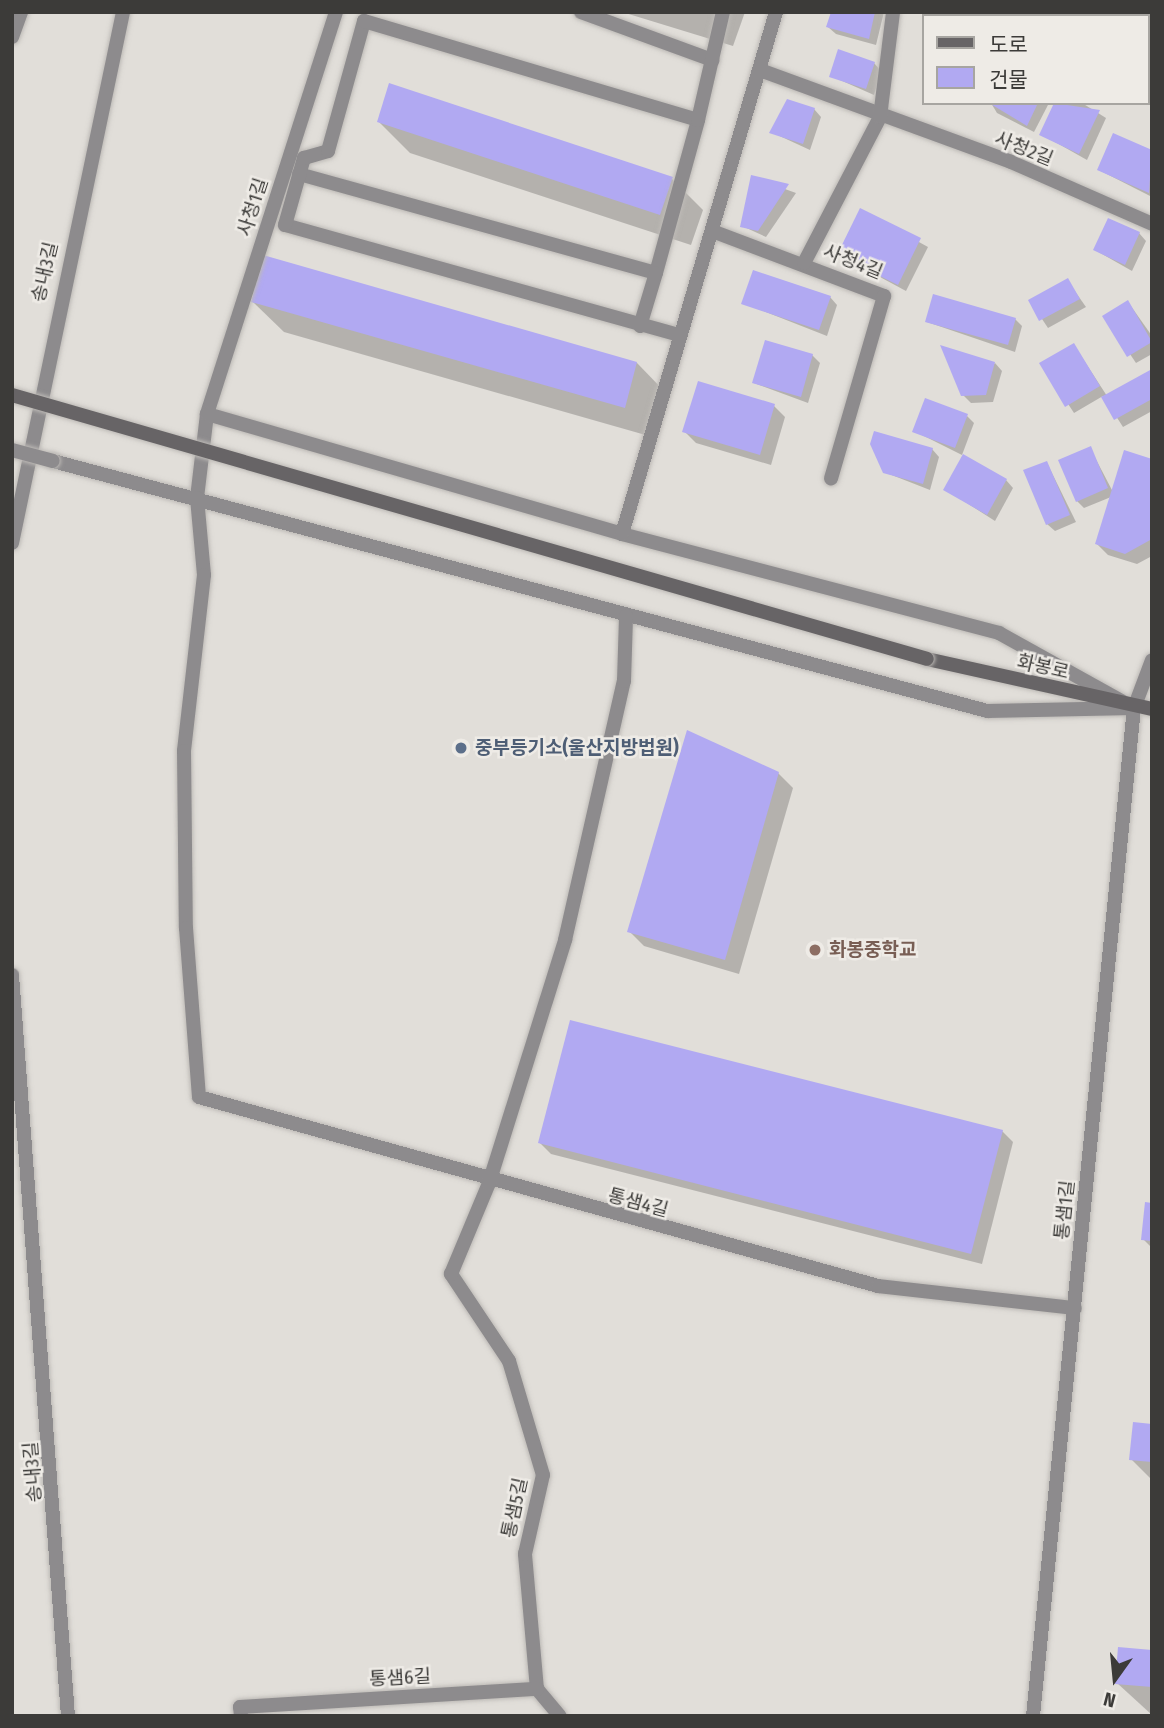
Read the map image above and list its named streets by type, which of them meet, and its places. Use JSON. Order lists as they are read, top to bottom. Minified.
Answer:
{"streets":{"street":["사청2길","사청1길","사청4길","송내3길","화봉로","통샘4길","통샘1길","통샘5길","통샘6길"]},"crossings":[["사청2길","사청4길"],["사청1길","통샘4길"],["화봉로","통샘1길"],["통샘4길","통샘1길"],["통샘4길","통샘5길"],["통샘5길","통샘6길"]],"places":["중부등기소(울산지방법원)","화봉중학교"],"legend":["도로","건물"],"north":"bottom"}
